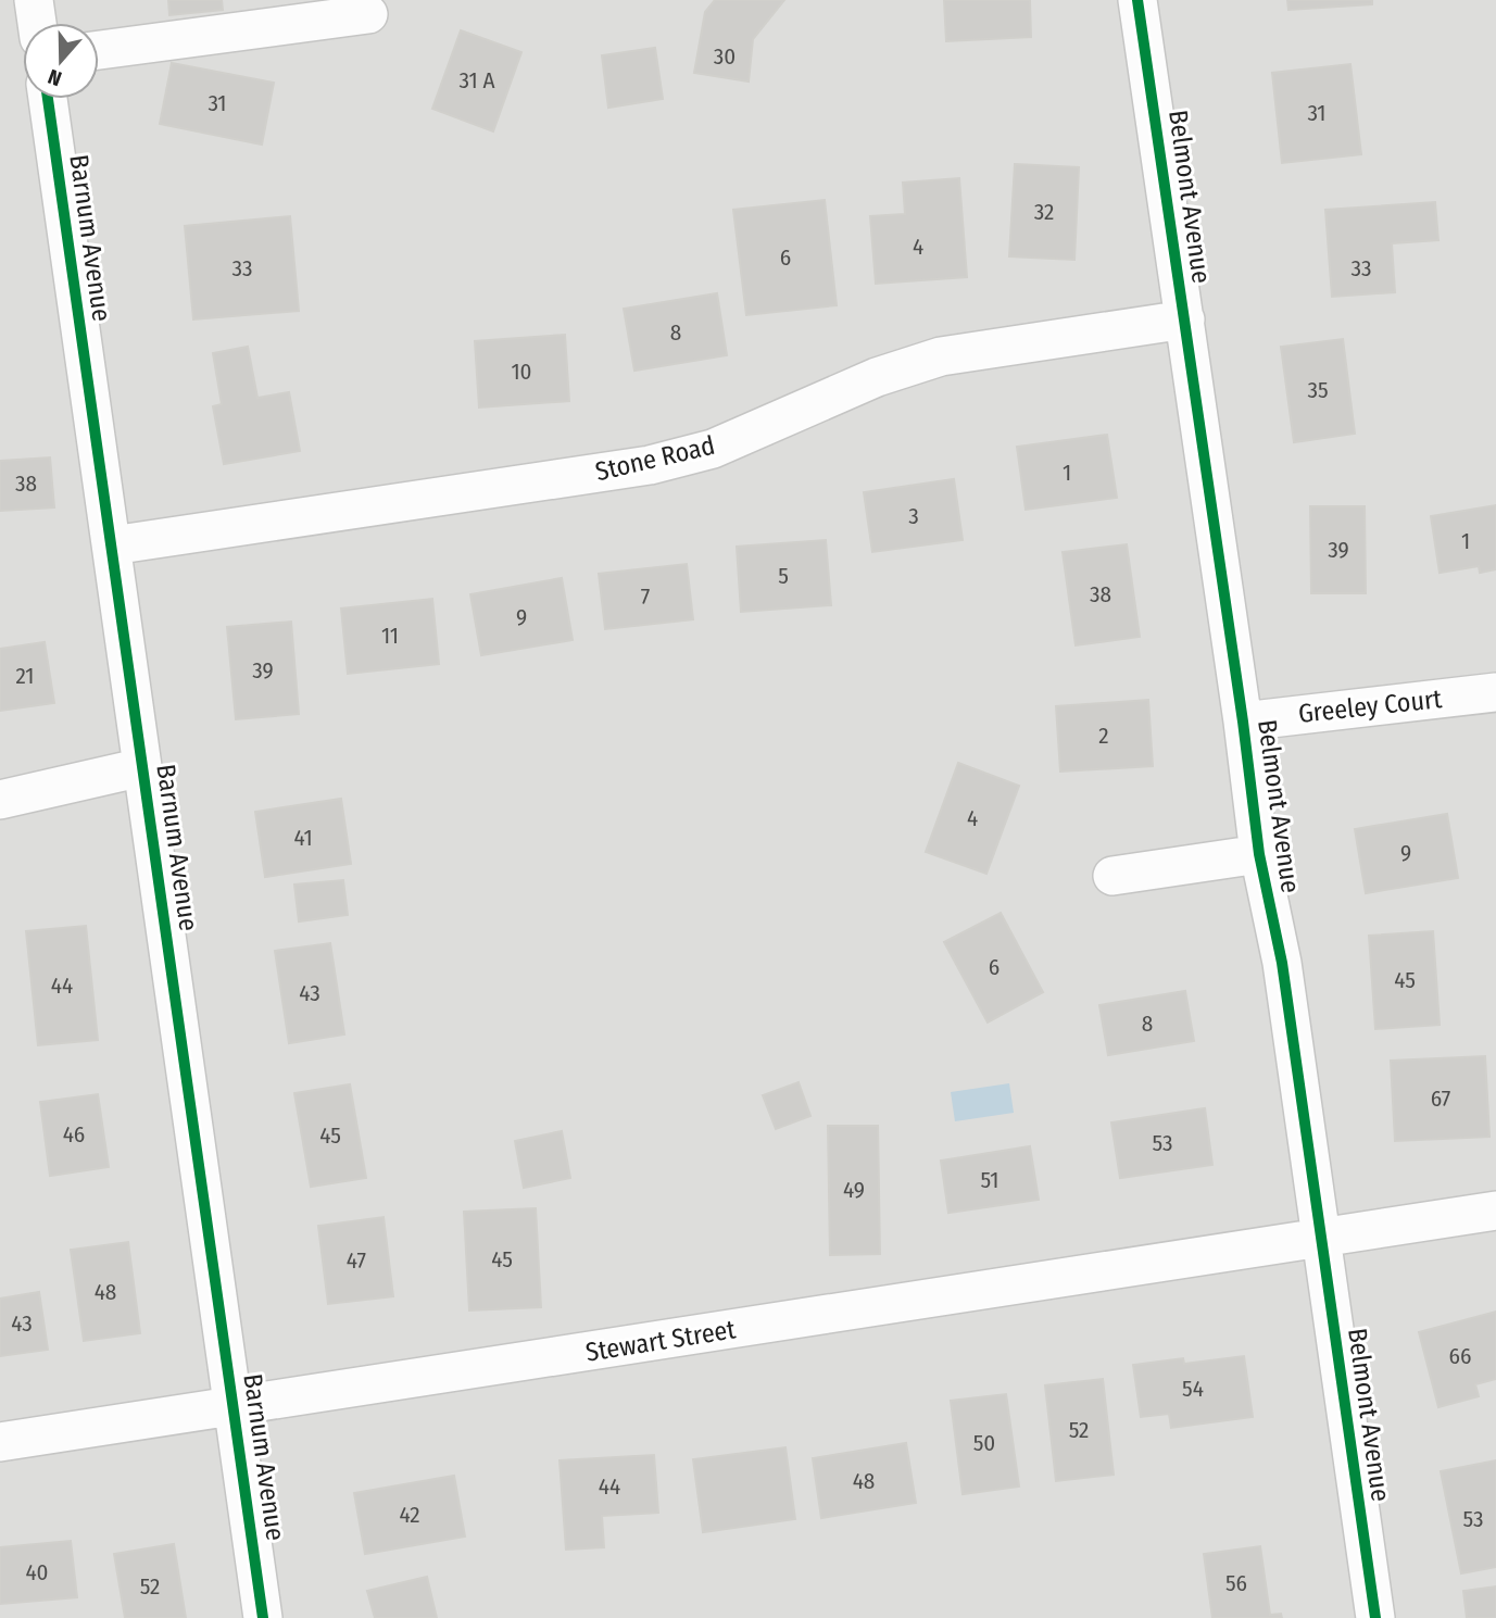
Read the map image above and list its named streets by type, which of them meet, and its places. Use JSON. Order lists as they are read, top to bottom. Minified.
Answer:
{"streets":{"street":["Belmont Avenue","Barnum Avenue","Stone Road","Greeley Court","Stewart Street"]},"crossings":[["Belmont Avenue","Stone Road"],["Belmont Avenue","Greeley Court"],["Belmont Avenue","Stewart Street"],["Barnum Avenue","Stone Road"],["Barnum Avenue","Stewart Street"]],"house_numbers":["30","31 A","31","31","32","4","6","33","33","8","10","35","1","38","3","1","39","5","38","7","9","11","39","21","2","4","41","9","6","45","44","43","8","67","46","45","53","51","49","45","47","48","43","66","54","52","50","48","44","42","53","40","56","52"],"north":"bottom"}
